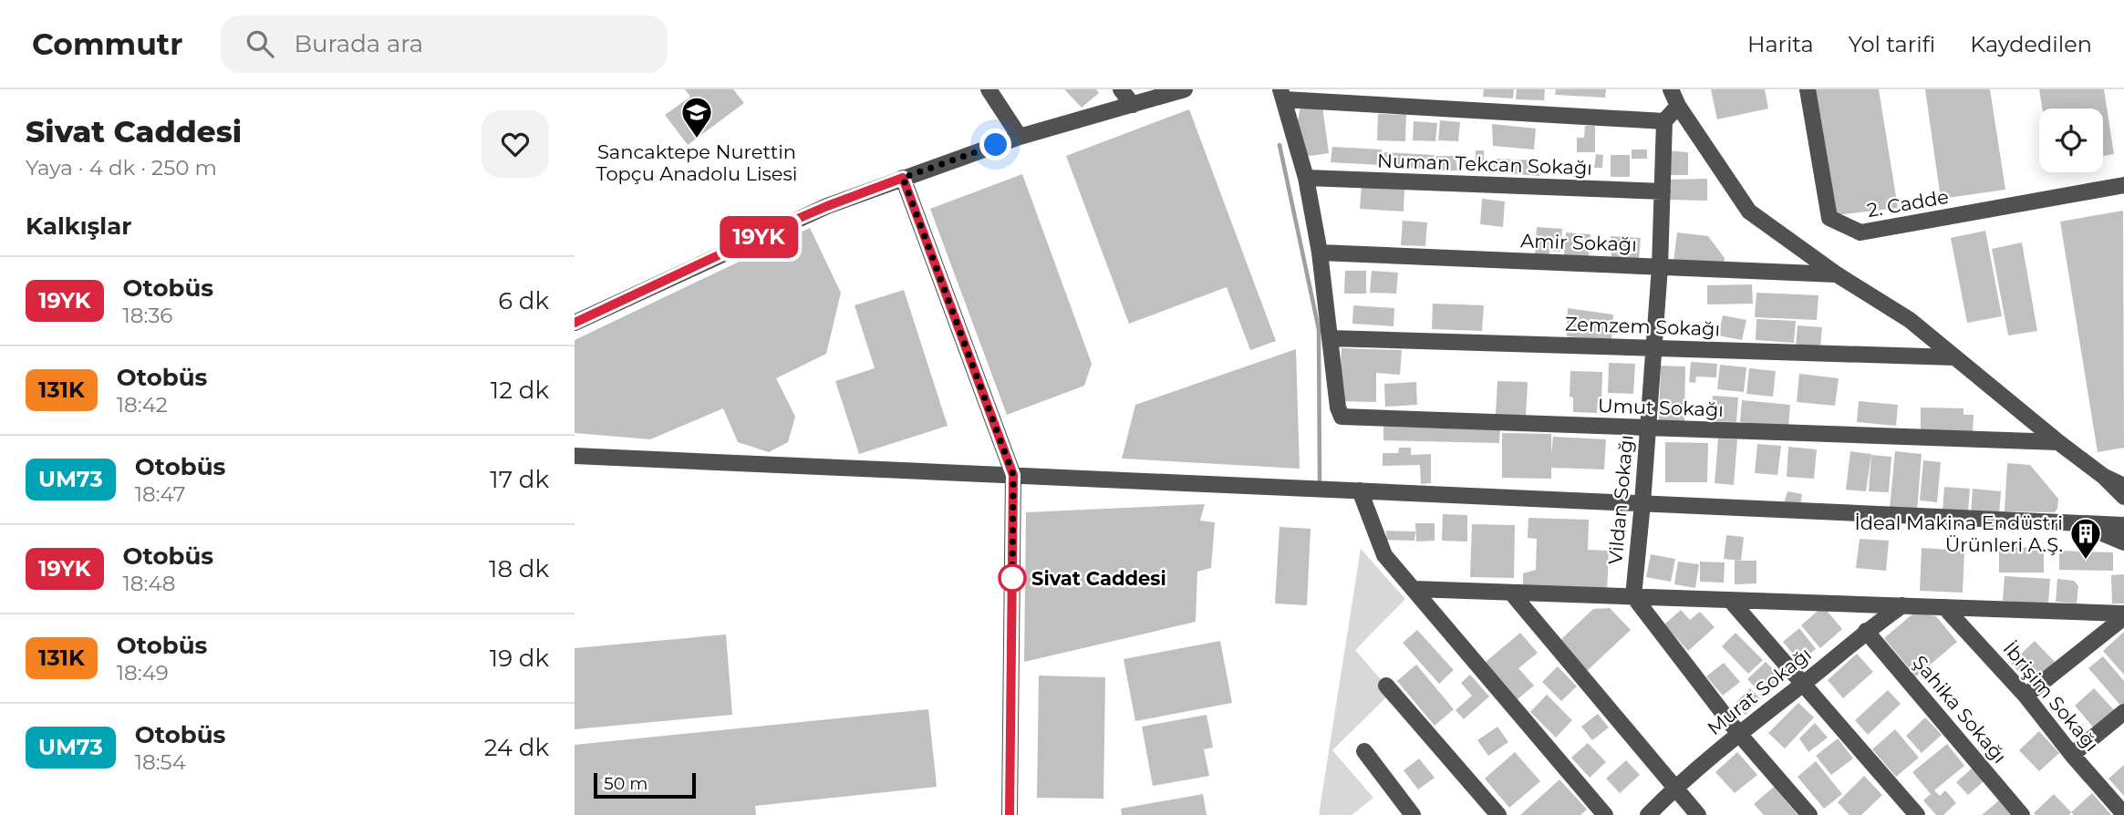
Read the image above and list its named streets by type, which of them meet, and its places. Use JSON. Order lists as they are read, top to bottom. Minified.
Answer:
{"streets":{"street":["Numan Tekcan Sokağı","2. Cadde","Amir Sokağı","Zemzem Sokağı","Umut Sokağı","Vildan Sokağı","Murat Sokağı","İbrişim Sokağı","Şahika Sokağı"]},"crossings":[["Numan Tekcan Sokağı","Vildan Sokağı"],["Amir Sokağı","Vildan Sokağı"],["Zemzem Sokağı","Umut Sokağı"],["Zemzem Sokağı","Vildan Sokağı"],["Umut Sokağı","Vildan Sokağı"],["Murat Sokağı","Şahika Sokağı"]],"places":{"school or university":["Sancaktepe Nurettin Topçu Anadolu Lisesi"],"building":["İdeal Makina Endüstri Ürünleri A.Ş."],"other":["Sivat Caddesi"]},"lines":["bus line 19YK"],"scale_bar":"50 m","page":{"header":"Commutr","search":"Burada ara","nav":["Harita","Yol tarifi","Kaydedilen"],"heading":[["Sivat Caddesi","Yaya · 4 dk · 250 m"],"Kalkışlar"],"on_map":"19YK","list":[{"mark":"19YK","name":"Otobüs","note":"18:36","value":"6 dk"},{"mark":"131K","name":"Otobüs","note":"18:42","value":"12 dk"},{"mark":"UM73","name":"Otobüs","note":"18:47","value":"17 dk"},{"mark":"19YK","name":"Otobüs","note":"18:48","value":"18 dk"},{"mark":"131K","name":"Otobüs","note":"18:49","value":"19 dk"},{"mark":"UM73","name":"Otobüs","note":"18:54","value":"24 dk"}],"scale":"50 m"}}
